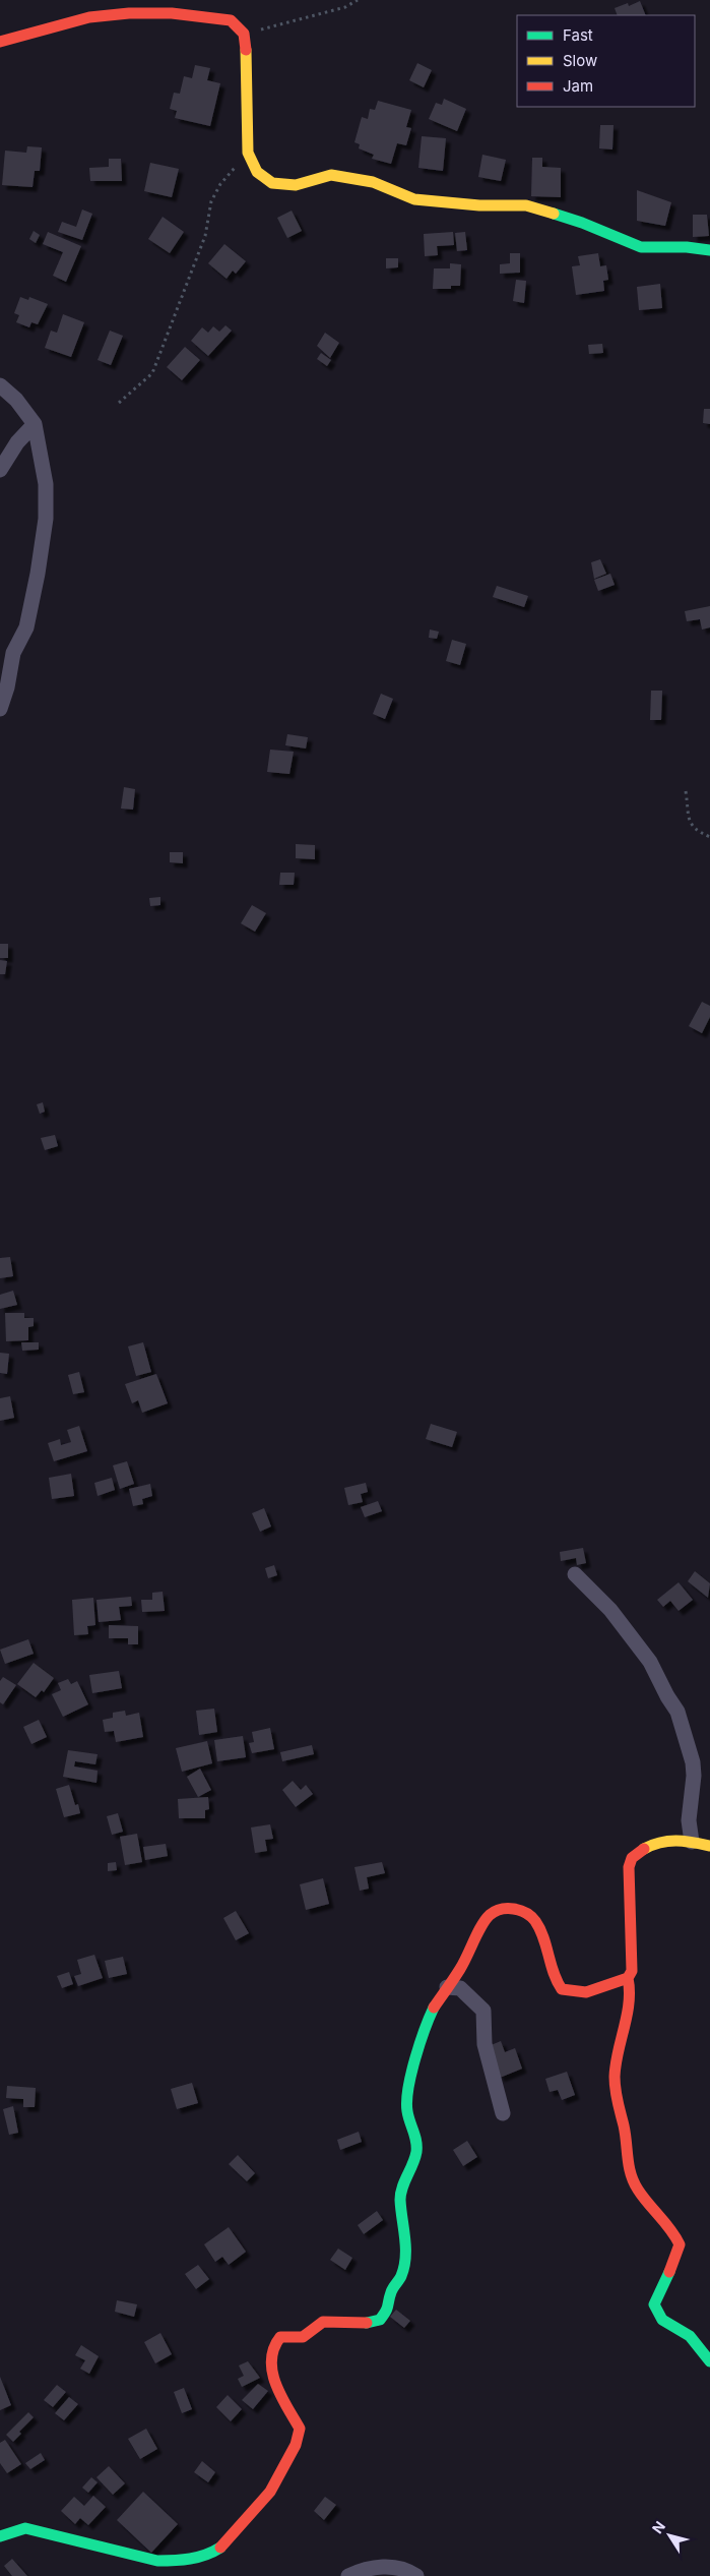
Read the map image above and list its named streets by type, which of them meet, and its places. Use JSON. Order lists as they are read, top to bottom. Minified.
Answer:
{"legend":["Fast","Slow","Jam"],"north":"top left"}
